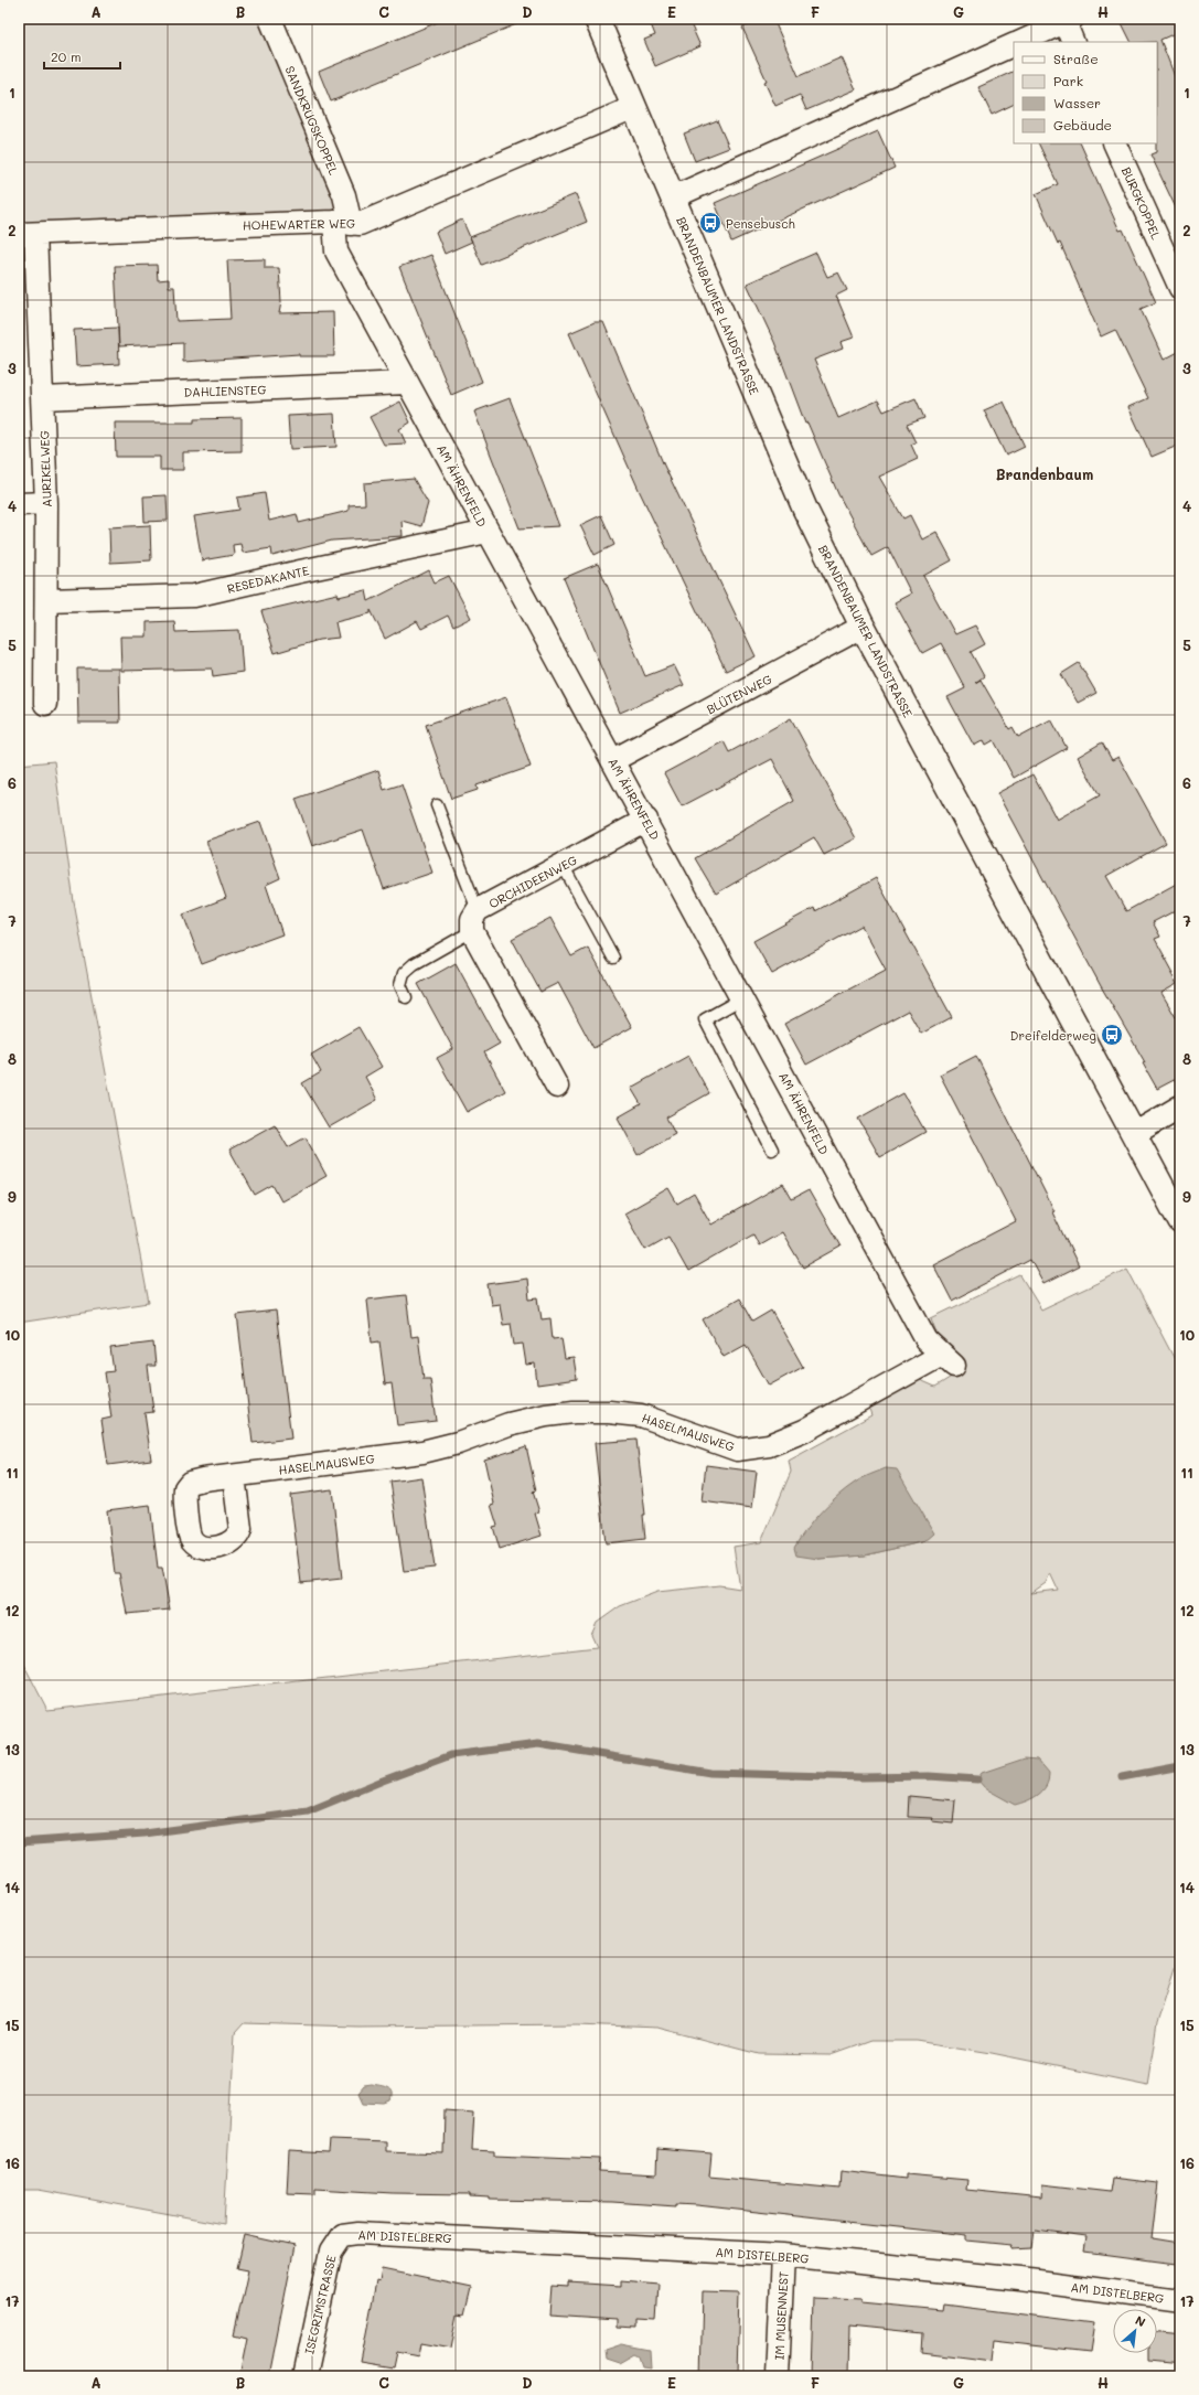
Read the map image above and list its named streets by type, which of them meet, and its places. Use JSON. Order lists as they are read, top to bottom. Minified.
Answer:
{"streets":{"main road":["BRANDENBAUMER LANDSTRASSE"],"street":["SANDKRUGSKOPPEL","BURGKOPPEL","HOHEWARTER WEG","DAHLIENSTEG","AURIKELWEG","AM ÄHRENFELD","RESEDAKANTE","BLÜTENWEG","ORCHIDEENWEG","HASELMAUSWEG","AM DISTELBERG","ISEGRIMSTRASSE","IM MUSENNEST"]},"crossings":[["SANDKRUGSKOPPEL","HOHEWARTER WEG"],["SANDKRUGSKOPPEL","AM ÄHRENFELD"],["HOHEWARTER WEG","BRANDENBAUMER LANDSTRASSE"],["HOHEWARTER WEG","AURIKELWEG"],["HOHEWARTER WEG","AM ÄHRENFELD"],["BRANDENBAUMER LANDSTRASSE","BLÜTENWEG"],["DAHLIENSTEG","AURIKELWEG"],["DAHLIENSTEG","AM ÄHRENFELD"],["AURIKELWEG","RESEDAKANTE"],["AM ÄHRENFELD","RESEDAKANTE"],["AM ÄHRENFELD","BLÜTENWEG"],["AM ÄHRENFELD","ORCHIDEENWEG"],["AM ÄHRENFELD","HASELMAUSWEG"],["AM DISTELBERG","ISEGRIMSTRASSE"],["AM DISTELBERG","IM MUSENNEST"]],"districts":["Brandenbaum"],"places":{"bus stop":["Pensebusch","Dreifelderweg"]},"legend":["Straße","Park","Wasser","Gebäude"],"scale_bar":"20 m","north":"top right","grid":{"columns":["A","B","C","D","E","F","G","H"],"rows":["1","2","3","4","5","6","7","8","9","10","11","12","13","14","15","16","17"]}}
